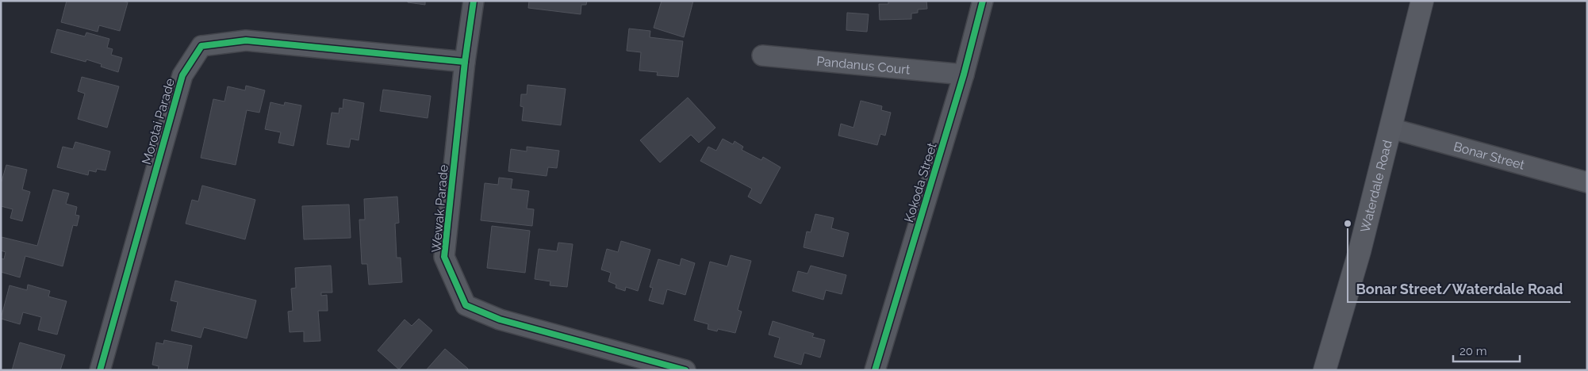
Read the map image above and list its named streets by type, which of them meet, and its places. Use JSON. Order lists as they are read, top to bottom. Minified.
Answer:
{"streets":{"main road":["Waterdale Road"],"street":["Pandanus Court","Morotai Parade","Bonar Street","Kokoda Street","Wewak Parade"]},"crossings":[["Pandanus Court","Kokoda Street"],["Morotai Parade","Wewak Parade"],["Bonar Street","Waterdale Road"]],"places":["Bonar Street/Waterdale Road"],"scale_bar":"20 m"}
